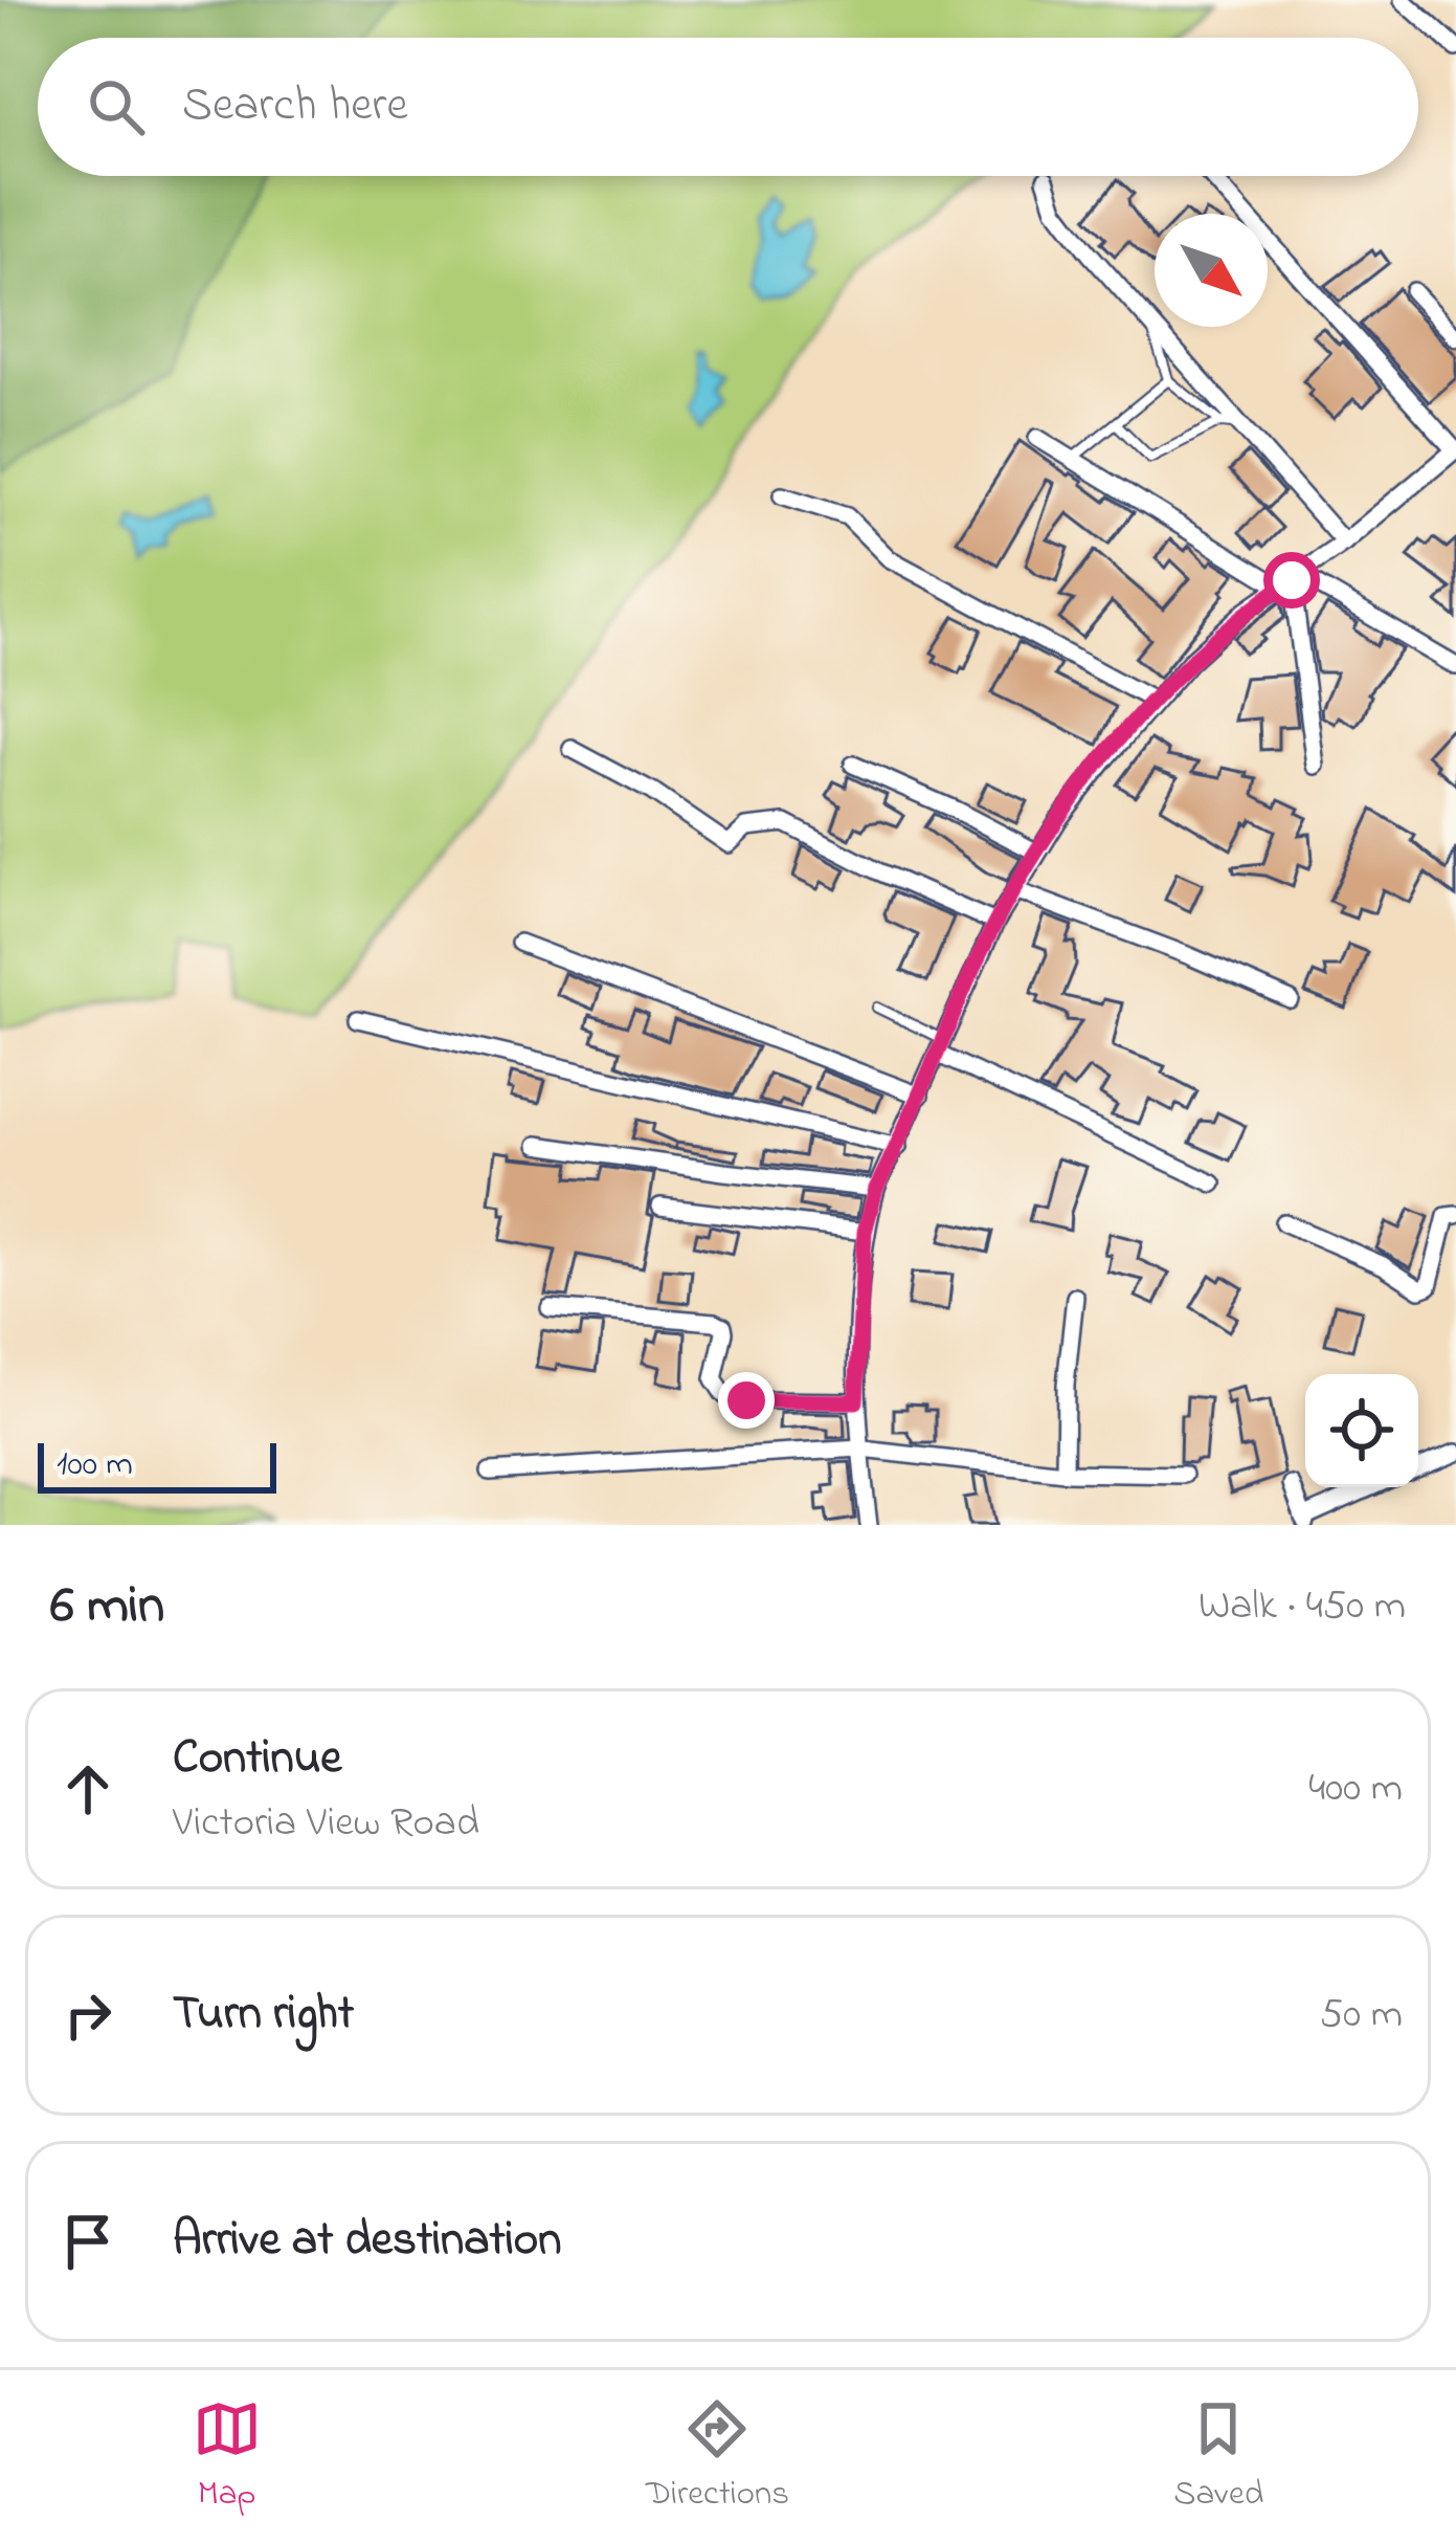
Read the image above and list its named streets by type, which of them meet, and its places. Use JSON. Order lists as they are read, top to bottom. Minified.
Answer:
{"scale_bar":"100 m","north":"bottom right","page":{"search":"Search here","scale":"100 m","heading":["6 min","Walk · 450 m"],"list":[["Continue","Victoria View Road","400 m"],["Turn right","50 m"],"Arrive at destination"],"nav":["Map","Directions","Saved"]}}
